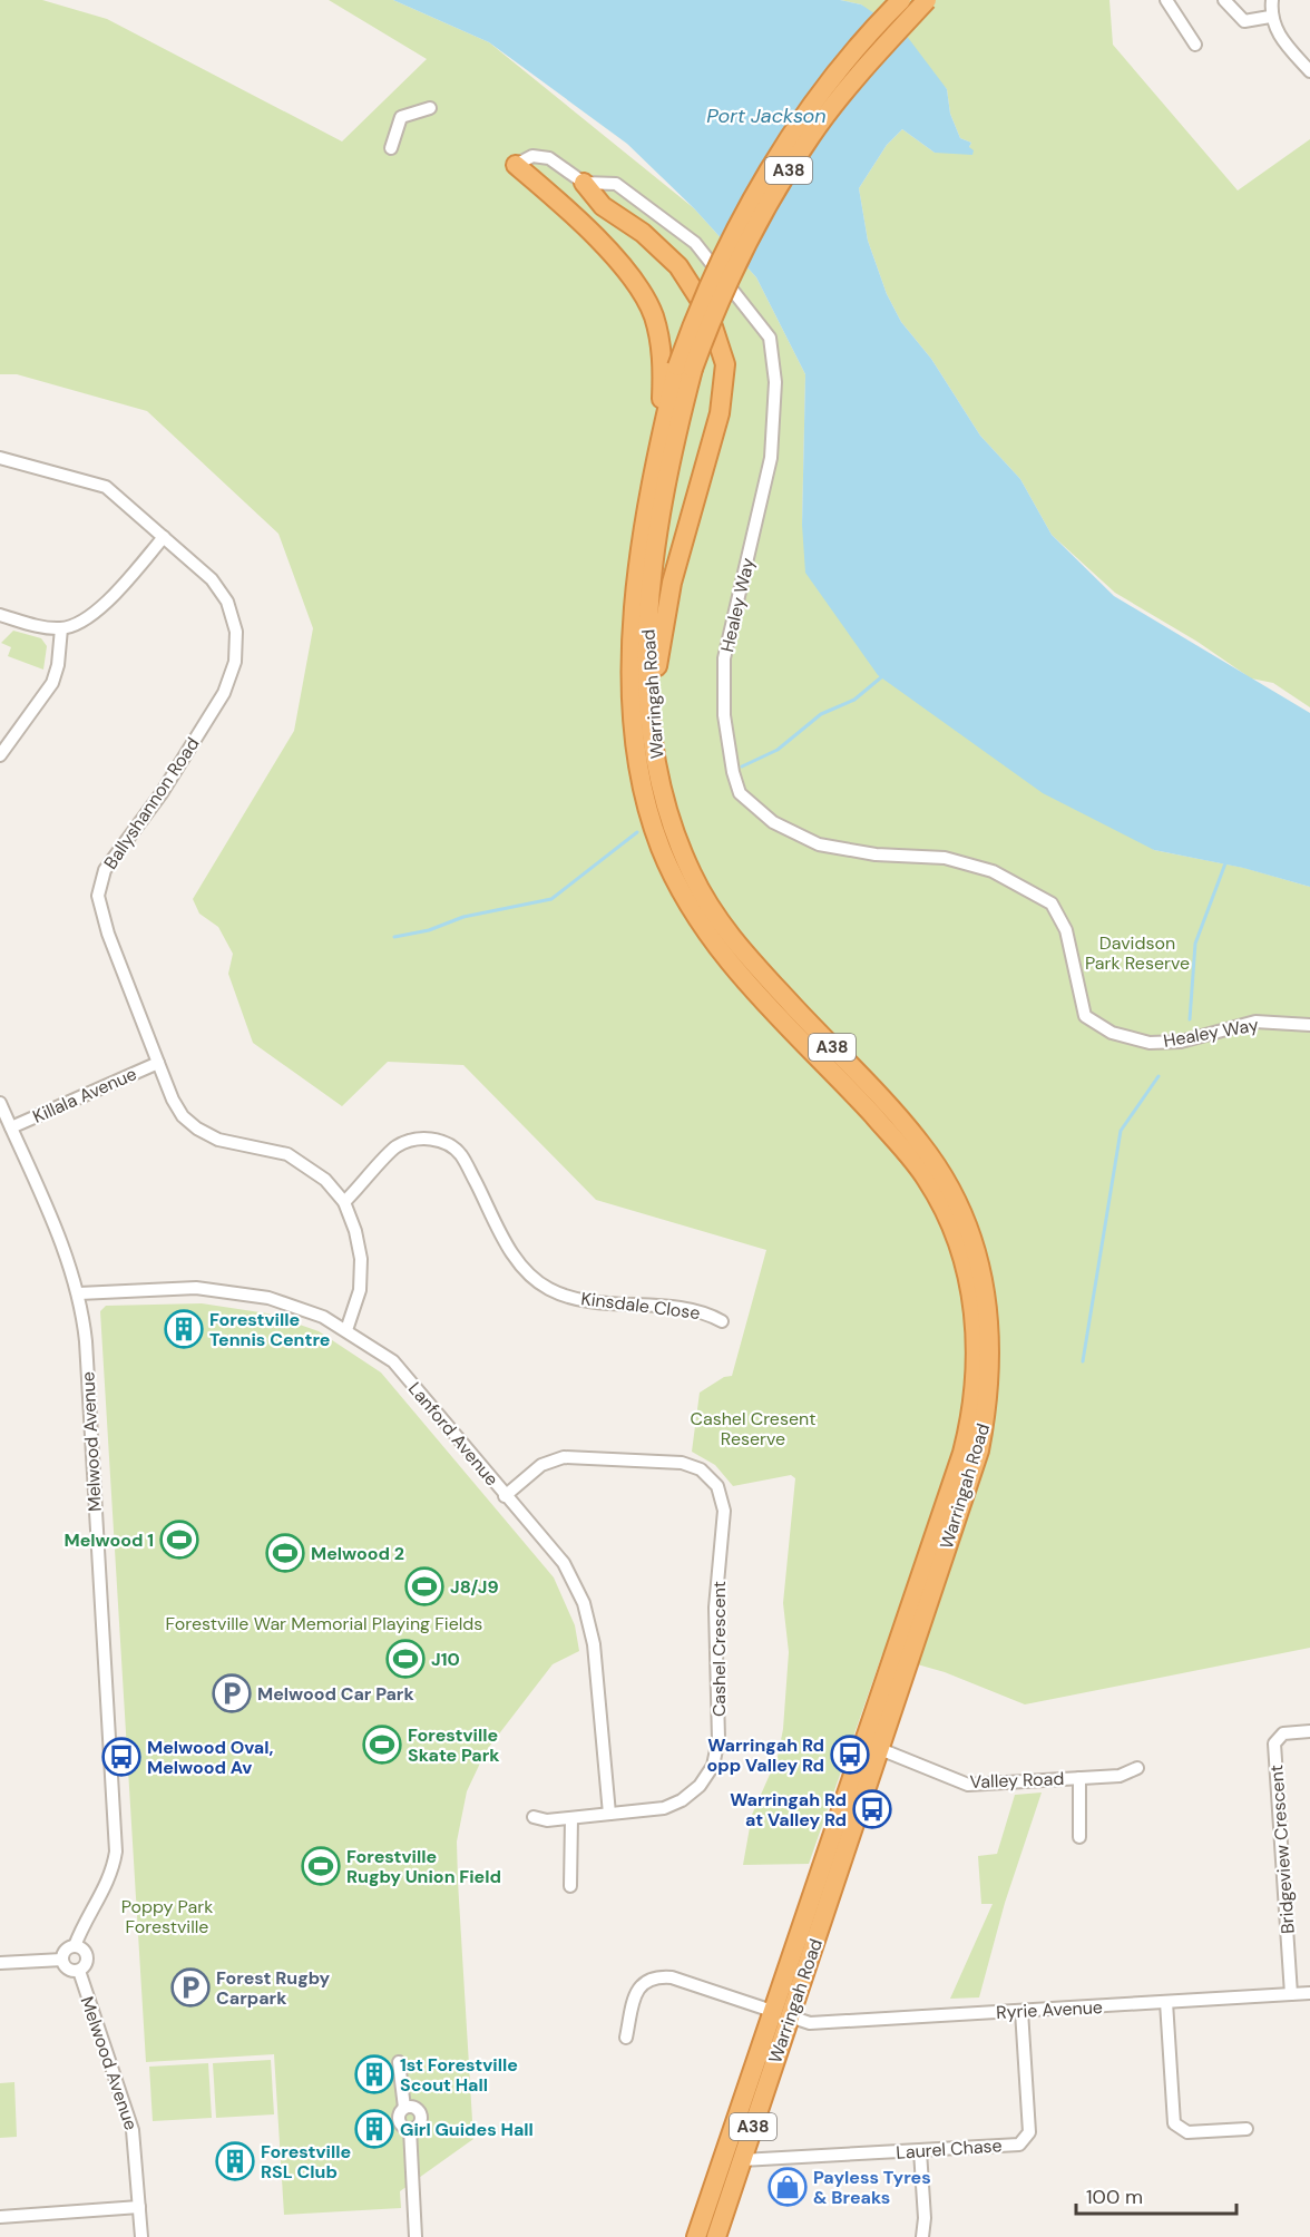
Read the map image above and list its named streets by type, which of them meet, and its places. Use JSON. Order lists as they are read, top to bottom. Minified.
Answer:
{"streets":{"highway":["A38","Warringah Road","Valley Road"],"street":["Healey Way","Ballyshannon Road","Killala Avenue","Kinsdale Close","Lanford Avenue","Melwood Avenue","Cashel Crescent","Bridgeview Crescent","Ryrie Avenue","Laurel Chase"]},"crossings":[["Warringah Road","Valley Road"],["Warringah Road","Ryrie Avenue"],["Warringah Road","Laurel Chase"],["Ballyshannon Road","Killala Avenue"],["Ballyshannon Road","Kinsdale Close"],["Ballyshannon Road","Lanford Avenue"],["Killala Avenue","Melwood Avenue"],["Lanford Avenue","Melwood Avenue"],["Lanford Avenue","Cashel Crescent"],["Bridgeview Crescent","Ryrie Avenue"],["Ryrie Avenue","Laurel Chase"]],"water":["Port Jackson"],"parks":["Davidson Park Reserve","Cashel Cresent Reserve","Forestville War Memorial Playing Fields","Poppy Park Forestville"],"places":{"building":["Forestville Tennis Centre","1st Forestville Scout Hall","Girl Guides Hall","Forestville RSL Club"],"sports":["Melwood 1","Melwood 2","J8/J9","J10","Forestville Skate Park","Forestville Rugby Union Field"],"parking":["Melwood Car Park","Forest Rugby Carpark"],"bus stop":["Warringah Rd opp Valley Rd","Melwood Oval, Melwood Av","Warringah Rd at Valley Rd"],"shop":["Payless Tyres & Breaks"]},"scale_bar":"100 m"}
